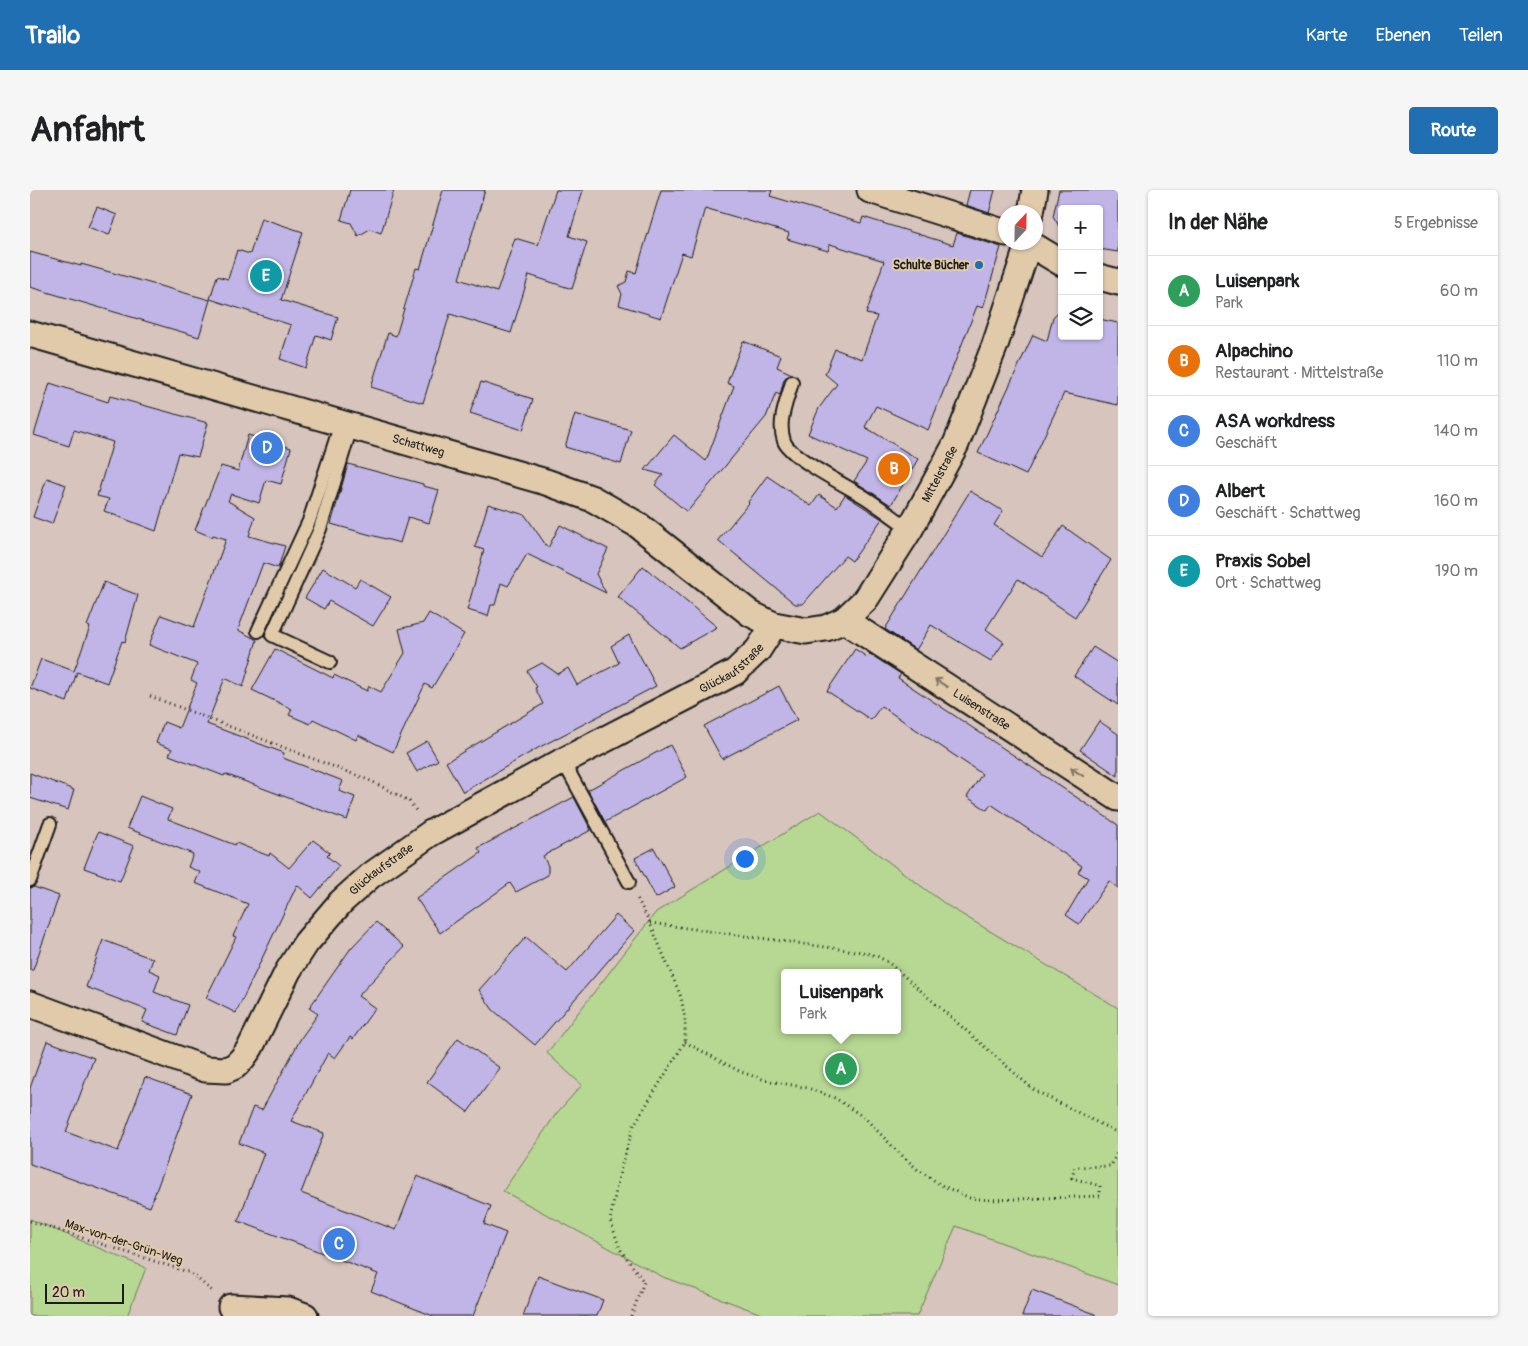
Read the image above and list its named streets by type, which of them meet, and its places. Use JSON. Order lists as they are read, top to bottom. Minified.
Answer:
{"streets":{"street":["Schattweg","Mittelstraße","Glückaufstraße","Luisenstraße"],"path":["Max-von-der-Grün-Weg"]},"crossings":[["Schattweg","Mittelstraße"],["Schattweg","Glückaufstraße"],["Mittelstraße","Glückaufstraße"],["Mittelstraße","Luisenstraße"]],"one_way":["Luisenstraße"],"places":["Schulte Bücher"],"scale_bar":"20 m","north":"top","page":{"header":"Trailo","nav":["Karte","Ebenen","Teilen"],"buttons":"Route","title":"Anfahrt","heading":["In der Nähe","5 Ergebnisse"],"map_buttons":["+","−"],"list":[{"mark":"A","name":"Luisenpark","note":"Park","value":"60 m"},{"mark":"B","name":"Alpachino","note":"Restaurant · Mittelstraße","value":"110 m"},{"mark":"C","name":"ASA workdress","note":"Geschäft","value":"140 m"},{"mark":"D","name":"Albert","note":"Geschäft · Schattweg","value":"160 m"},{"mark":"E","name":"Praxis Sobel","note":"Ort · Schattweg","value":"190 m"}],"pins":["E","D","B","A","C"],"popup":["Luisenpark","Park"],"scale":"20 m"}}
